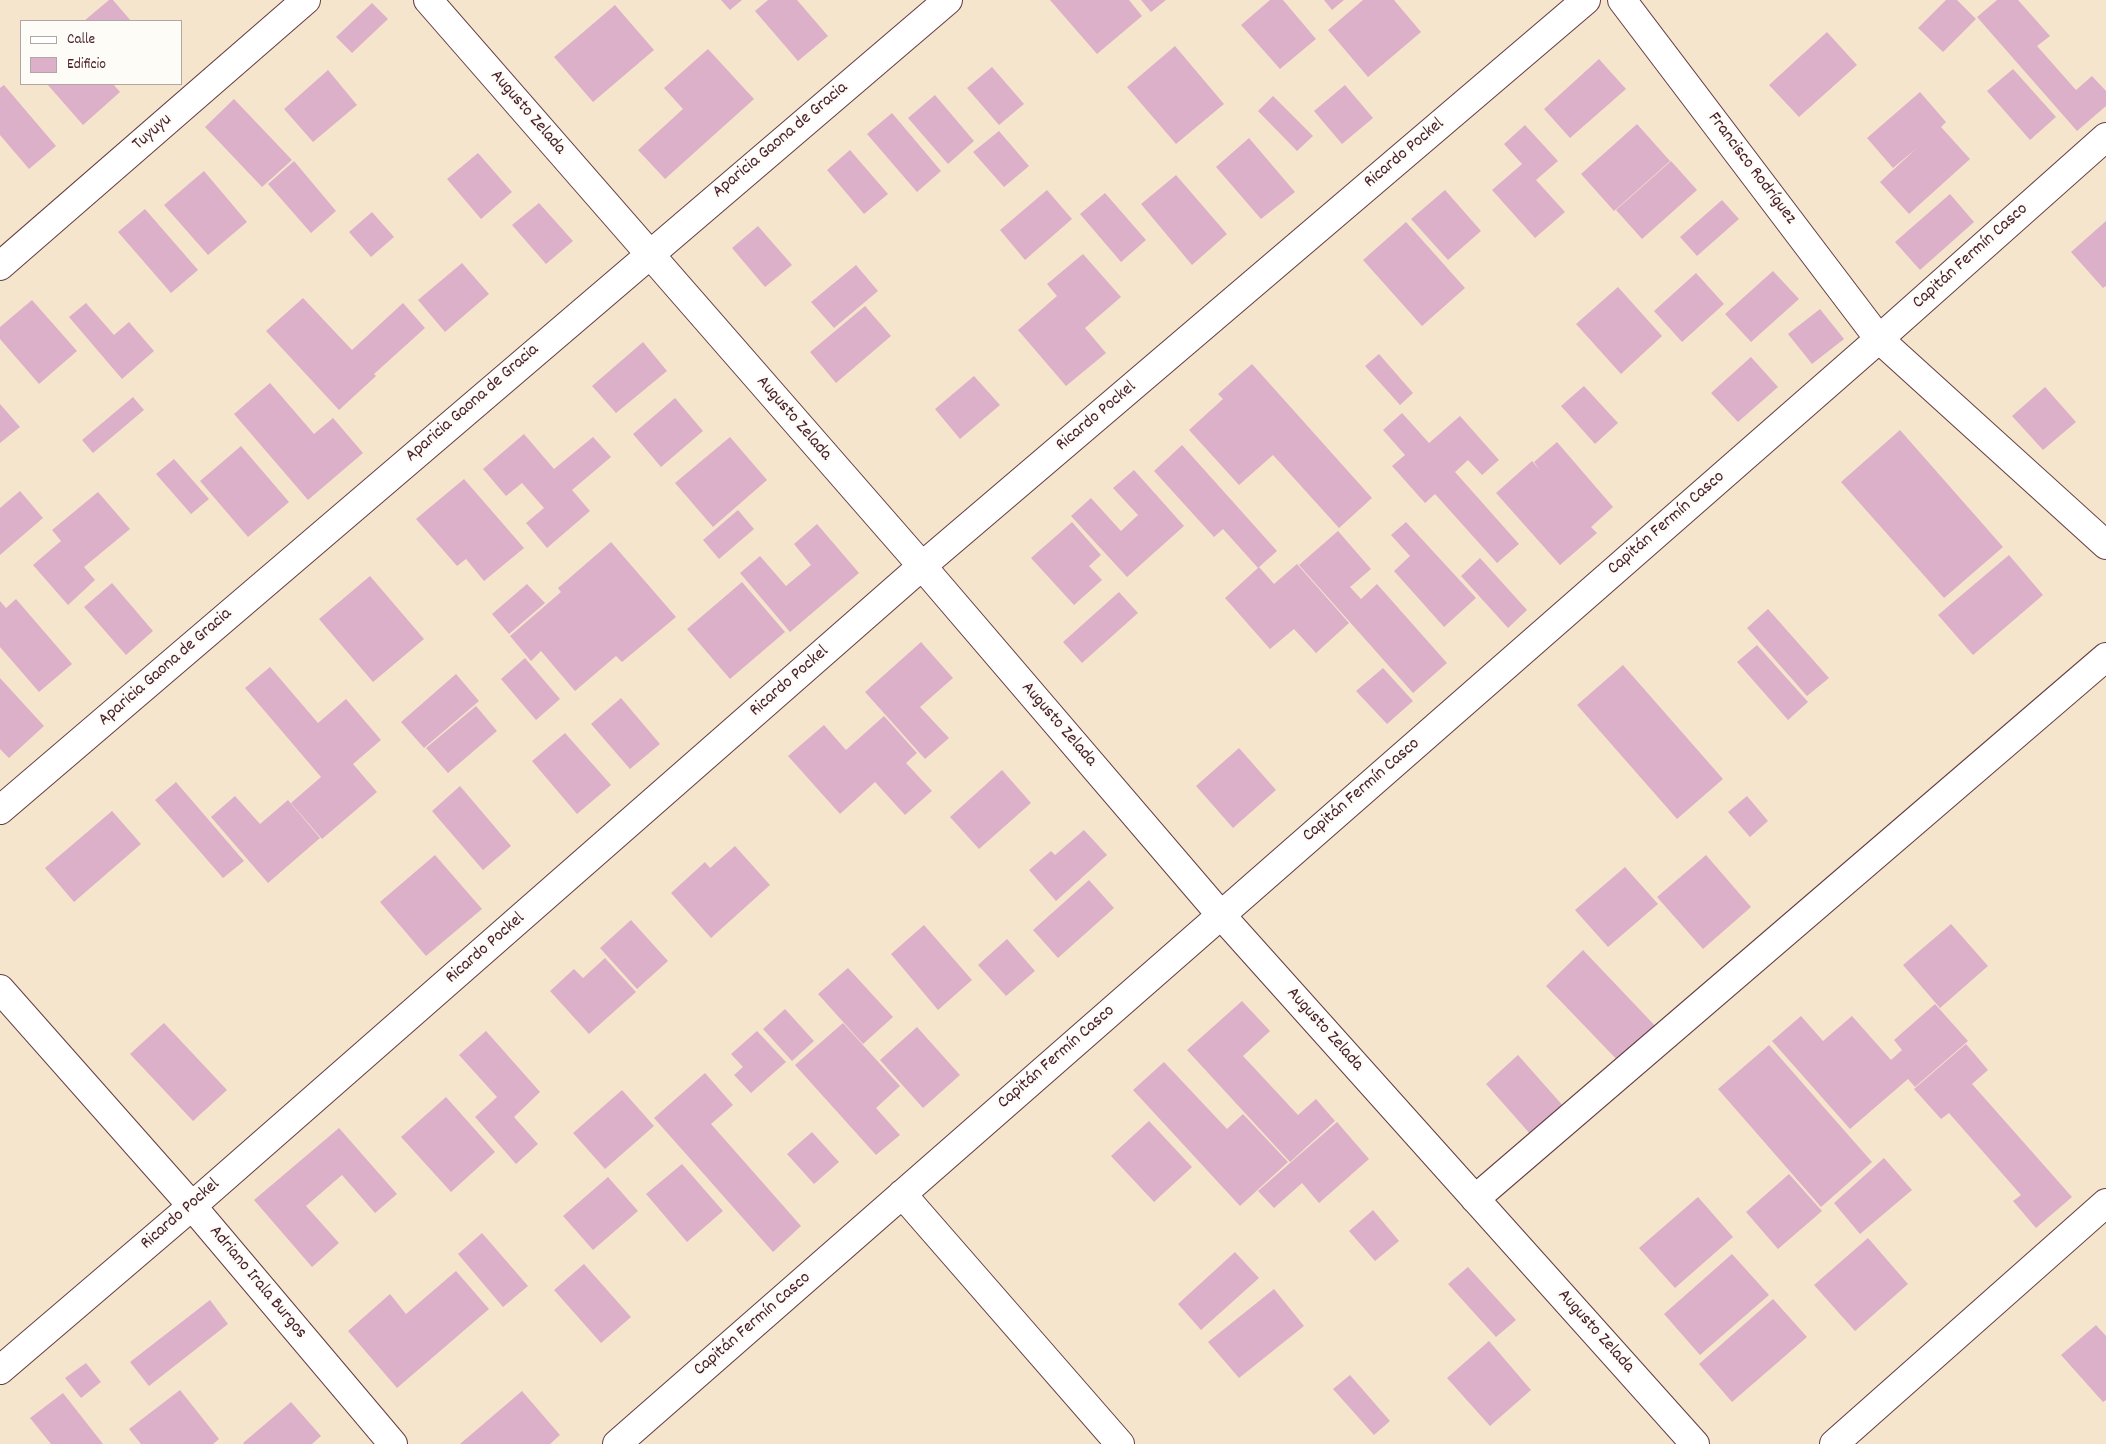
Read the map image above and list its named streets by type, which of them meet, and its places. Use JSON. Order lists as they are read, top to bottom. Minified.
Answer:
{"streets":{"street":["Augusto Zelada","Tuyuyu","Aparicia Gaona de Gracia","Ricardo Pockel","Francisco Rodríguez","Capitán Fermín Casco","Adriano Irala Burgos"]},"crossings":[["Augusto Zelada","Aparicia Gaona de Gracia"],["Augusto Zelada","Ricardo Pockel"],["Augusto Zelada","Capitán Fermín Casco"],["Ricardo Pockel","Adriano Irala Burgos"],["Francisco Rodríguez","Capitán Fermín Casco"]],"legend":["Calle","Edificio"]}
